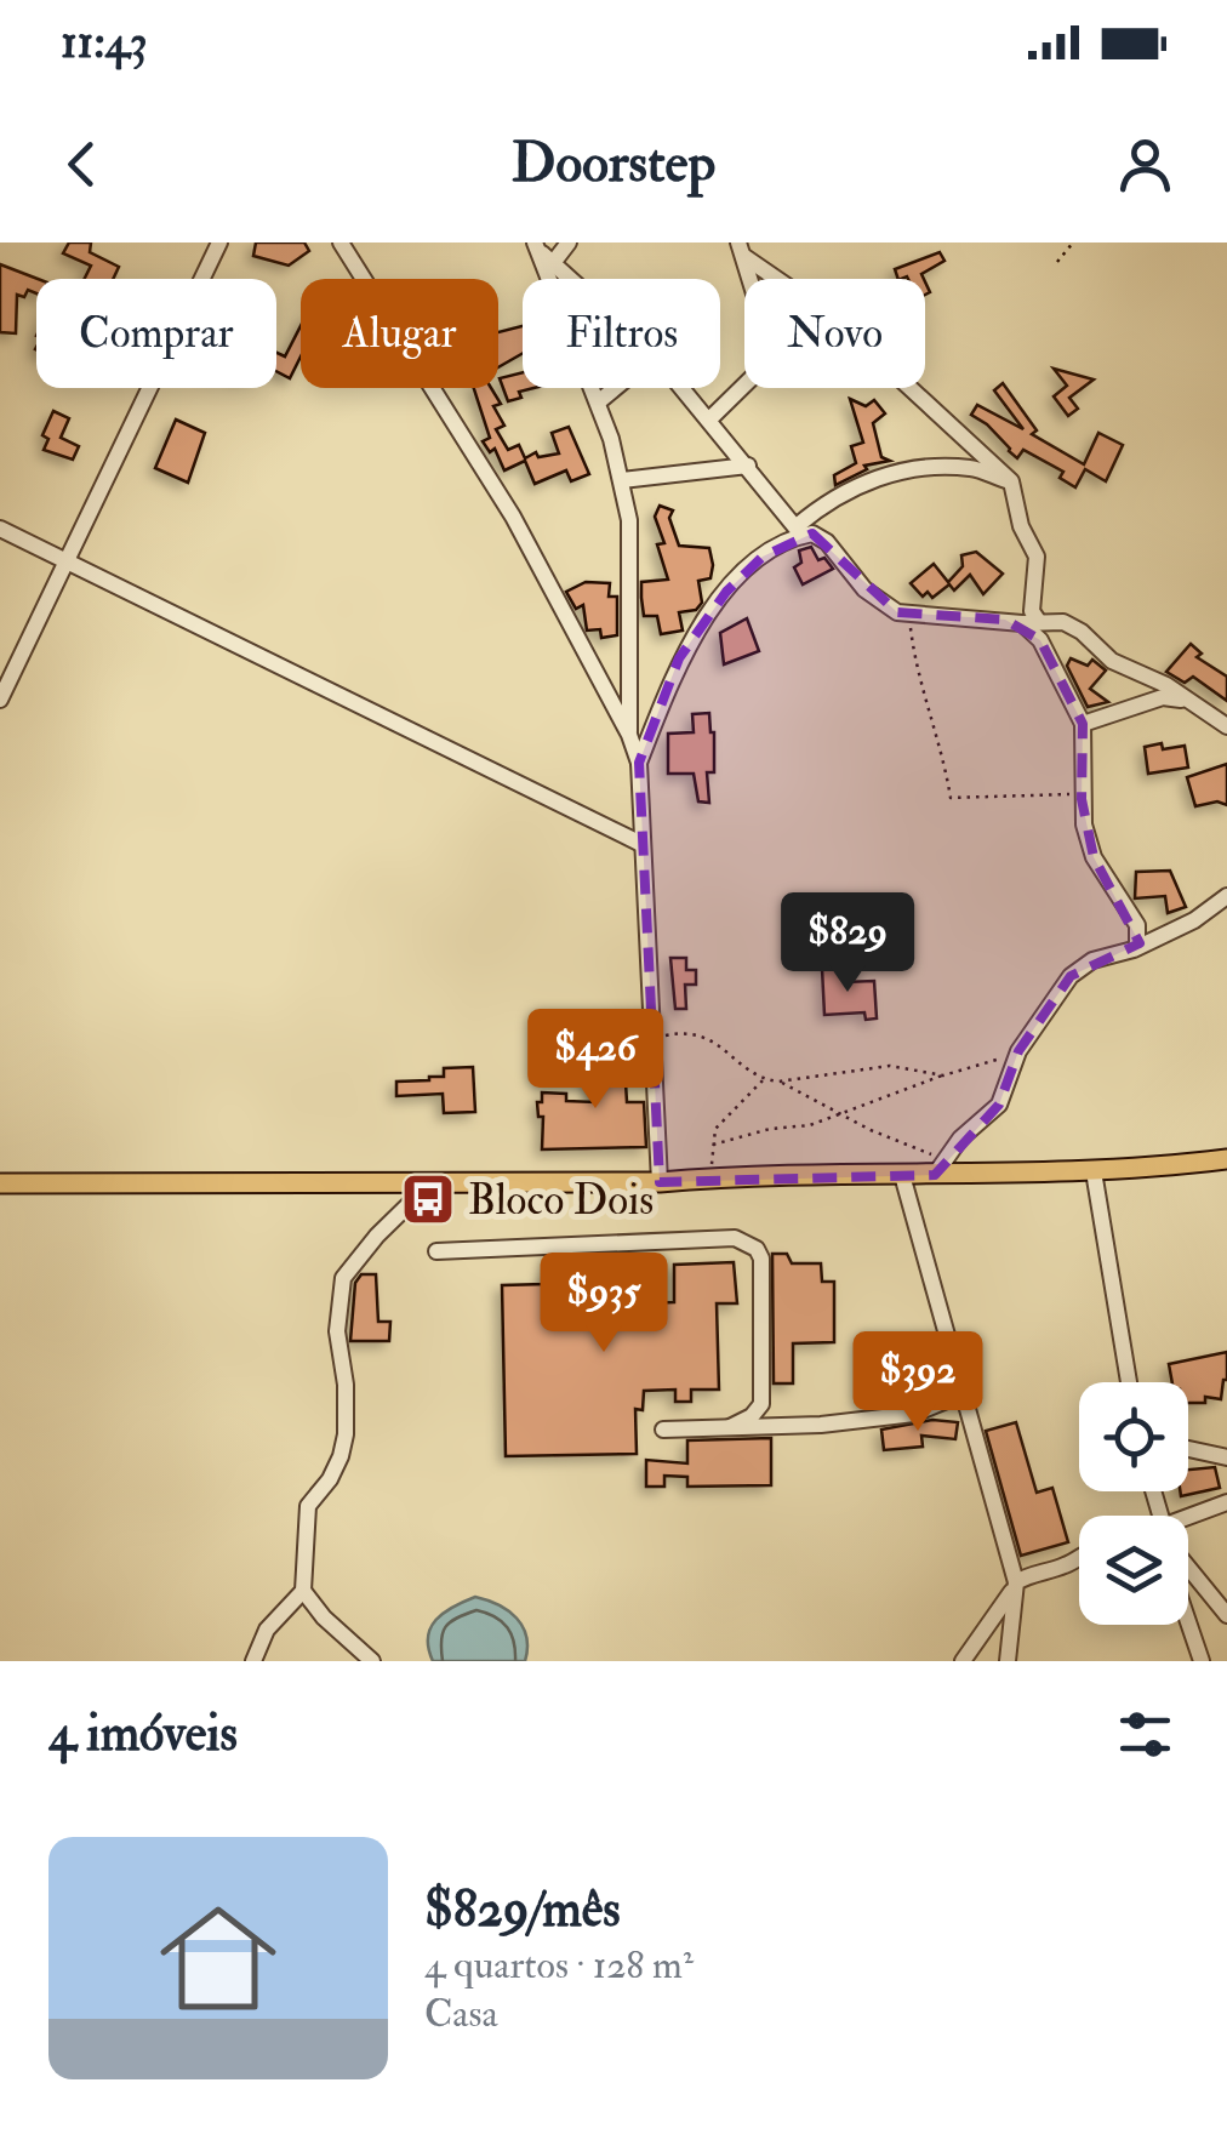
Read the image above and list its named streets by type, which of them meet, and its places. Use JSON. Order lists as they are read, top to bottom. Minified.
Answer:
{"places":{"bus stop":["Bloco Dois"]},"page":{"status":"11:43","header":"Doorstep","chip":["Comprar","Alugar","Filtros","Novo"],"price":["$829","$426","$935","$392"],"heading":"4 imóveis","list":[{"name":"$829/mês","note":"4 quartos · 128 m² · Casa"}]}}
